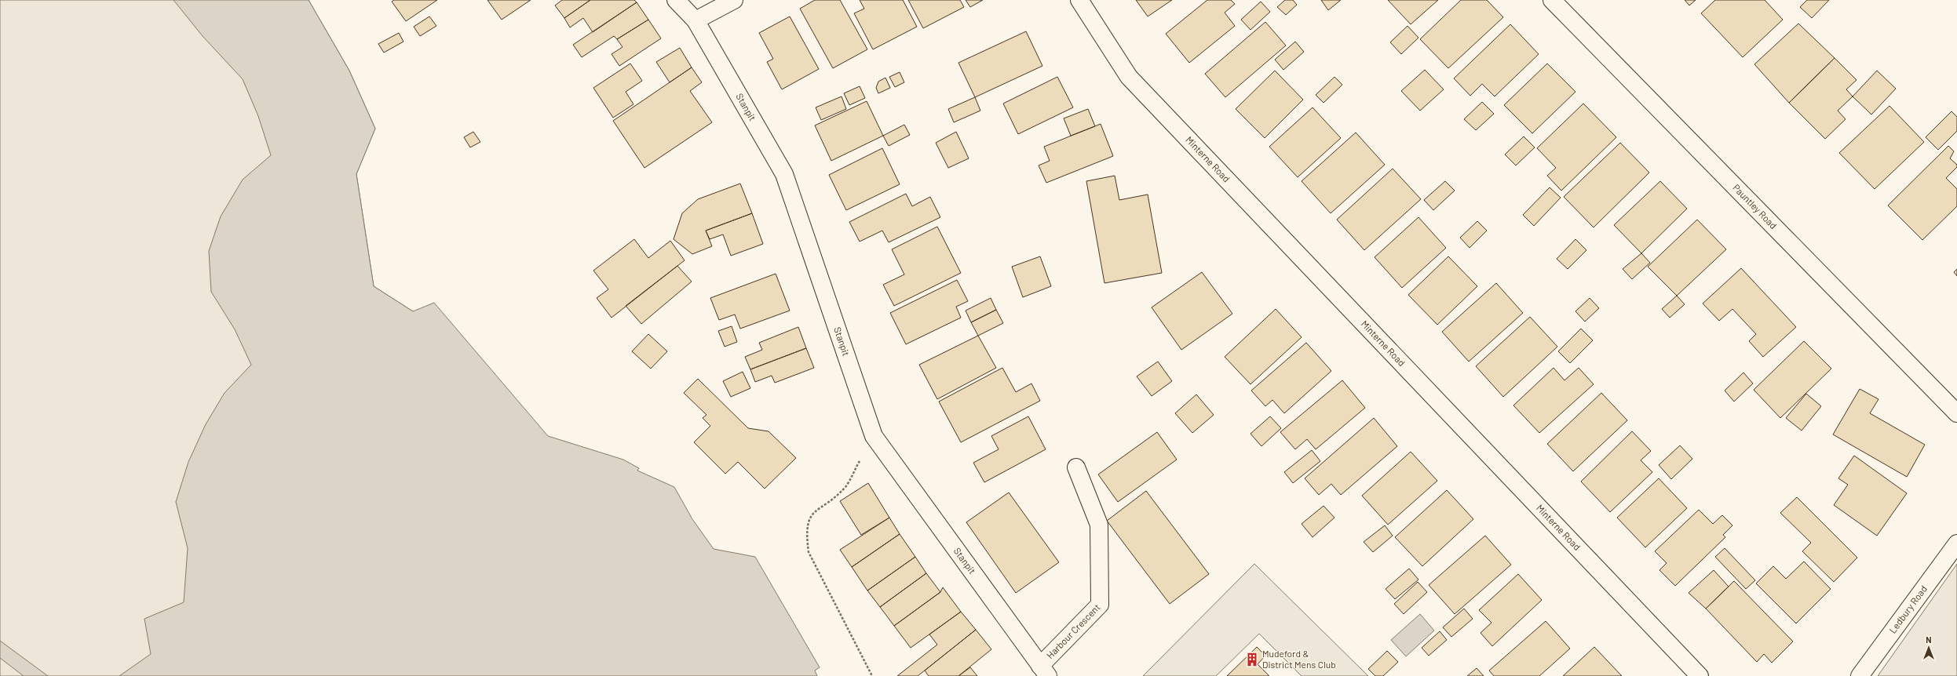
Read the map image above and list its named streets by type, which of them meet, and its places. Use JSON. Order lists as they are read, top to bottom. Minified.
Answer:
{"streets":{"street":["Stanpit","Minterne Road","Pauntley Road","Ledbury Road","Harbour Crescent"]},"crossings":[["Stanpit","Harbour Crescent"]],"places":{"building":["Mudeford & District Mens Club"]},"north":"top"}
